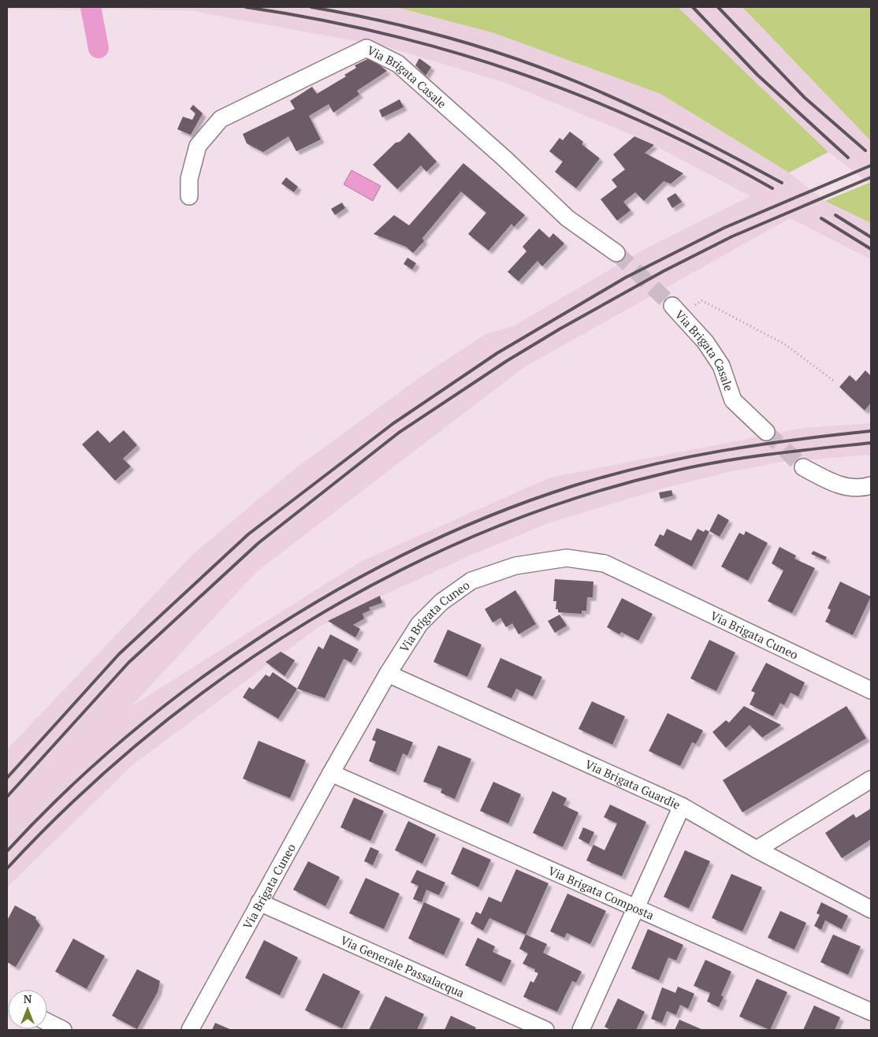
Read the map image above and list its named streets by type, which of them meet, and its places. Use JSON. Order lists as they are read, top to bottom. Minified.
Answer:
{"streets":{"street":["Via Brigata Casale","Via Brigata Cuneo","Via Brigata Guardie","Via Brigata Composta","Via Generale Passalacqua"]},"crossings":[["Via Brigata Cuneo","Via Brigata Guardie"],["Via Brigata Cuneo","Via Brigata Composta"],["Via Brigata Cuneo","Via Generale Passalacqua"]],"north":"top"}
